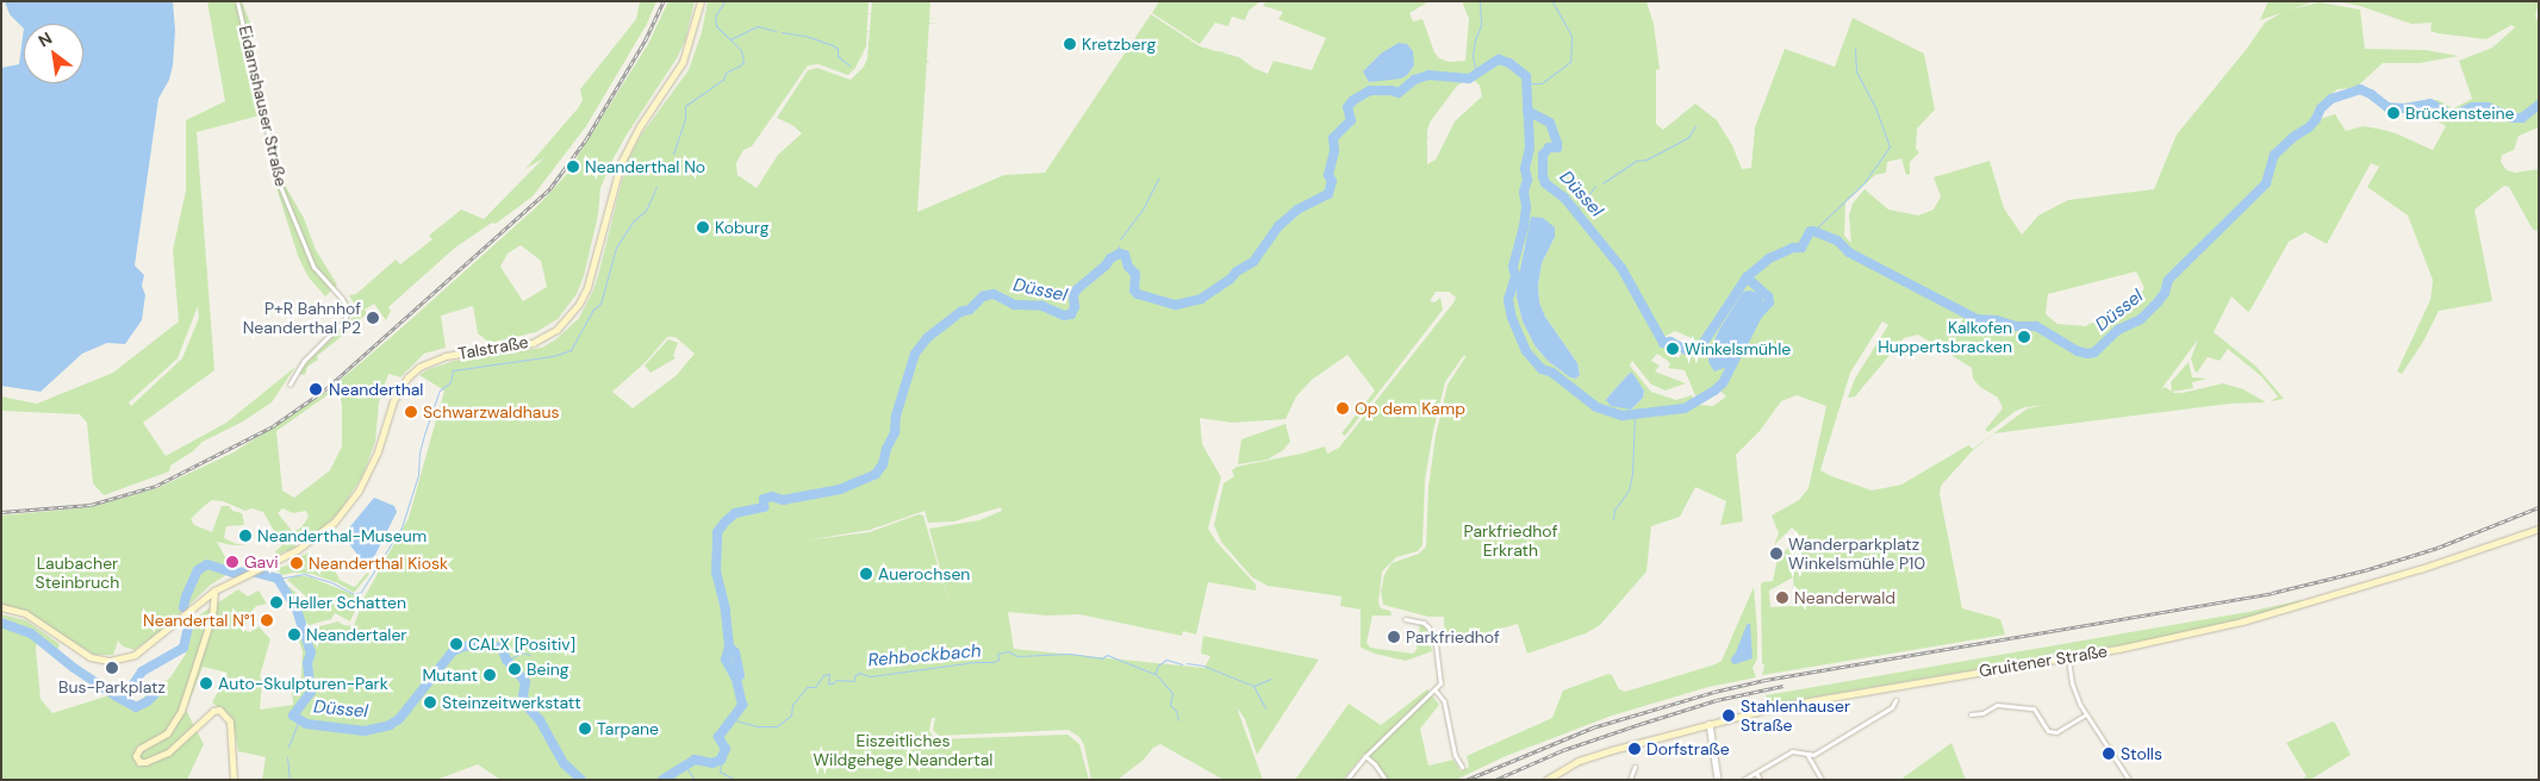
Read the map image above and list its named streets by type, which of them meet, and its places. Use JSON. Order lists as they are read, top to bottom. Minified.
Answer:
{"streets":{"main road":["Talstraße","Gruitener Straße"],"street":["Eidamshauser Straße"]},"water":["Düssel","Rehbockbach"],"parks":["Parkfriedhof Erkrath","Laubacher Steinbruch","Eiszeitliches Wildgehege Neandertal"],"places":["Kretzberg","Brückensteine","Neanderthal No","Koburg","P+R Bahnhof Neanderthal P2","Kalkofen Huppertsbracken","Winkelsmühle","Neanderthal","Op dem Kamp","Schwarzwaldhaus","Neanderthal-Museum","Wanderparkplatz Winkelsmühle P10","Gavi","Neanderthal Kiosk","Auerochsen","Neanderwald","Heller Schatten","Neandertal N°1","Neandertaler","Parkfriedhof","CALX [Positiv]","Bus-Parkplatz","Being","Mutant","Auto-Skulpturen-Park","Steinzeitwerkstatt","Stahlenhauser Straße","Tarpane","Dorfstraße","Stolls"],"north":"top left"}
